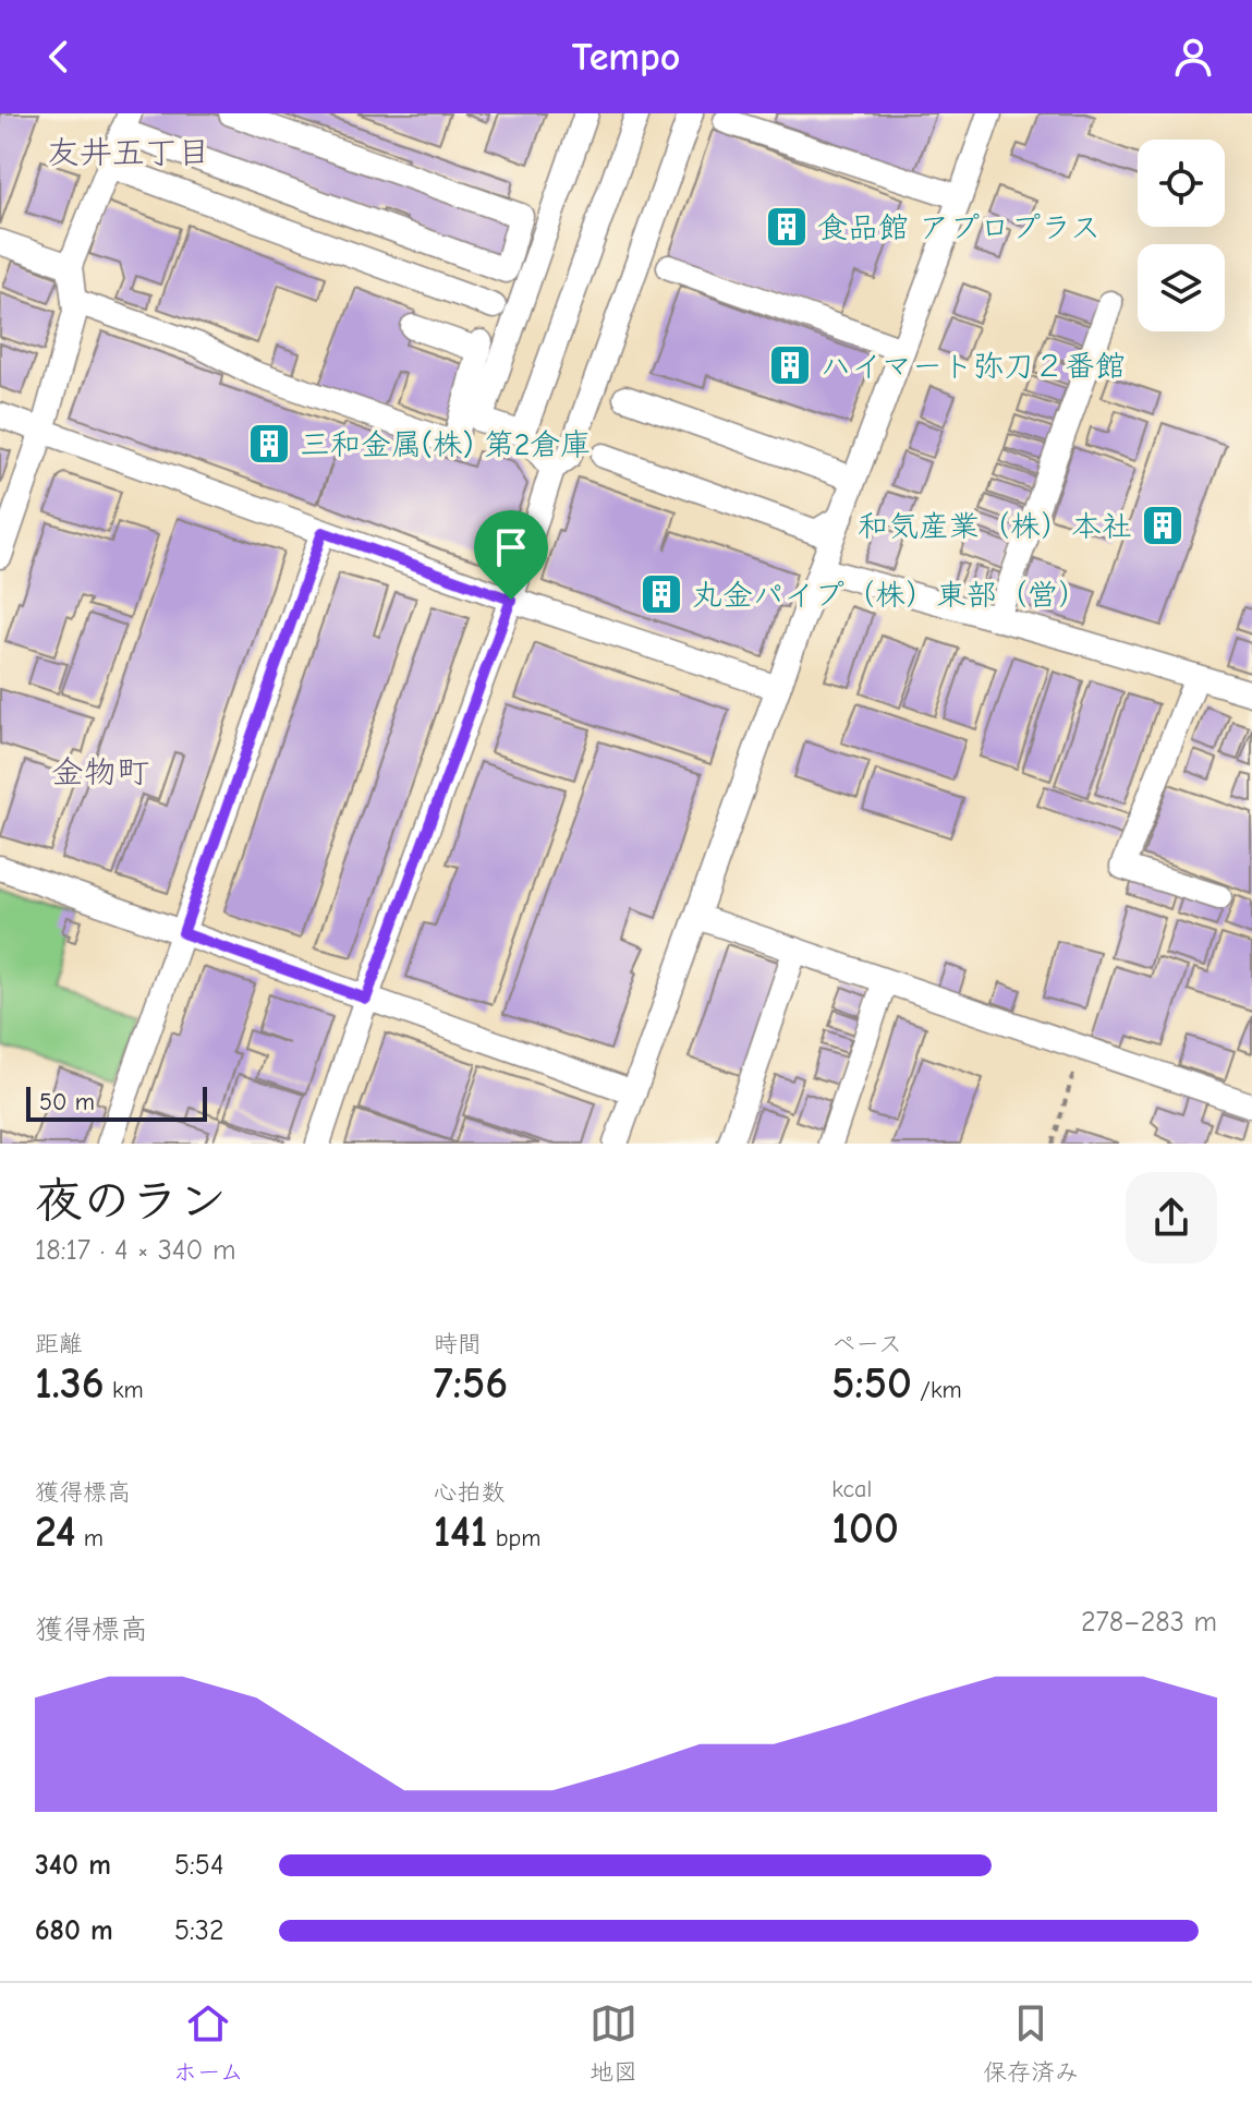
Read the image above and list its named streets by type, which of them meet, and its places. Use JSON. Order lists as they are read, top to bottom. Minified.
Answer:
{"districts":["友井五丁目","金物町"],"places":{"building":["食品館 アプロプラス","ハイマート弥刀２番館","三和金属(株) 第2倉庫","和気産業（株）本社","丸金パイプ（株）東部（営）"]},"scale_bar":"50 m","page":{"header":"Tempo","scale":"50 m","heading":["夜のラン","18:17 · 4 × 340 m"],"stats":[["距離","1.36 km"],["時間","7:56"],["ペース","5:50 /km"],["獲得標高","24 m"],["心拍数","141 bpm"],["kcal","100"]],"chart":["獲得標高","278–283 m"],"list":[{"name":"340 m","note":"5:54"},{"name":"680 m","note":"5:32"}],"tabs":["ホーム","地図","保存済み"]}}
